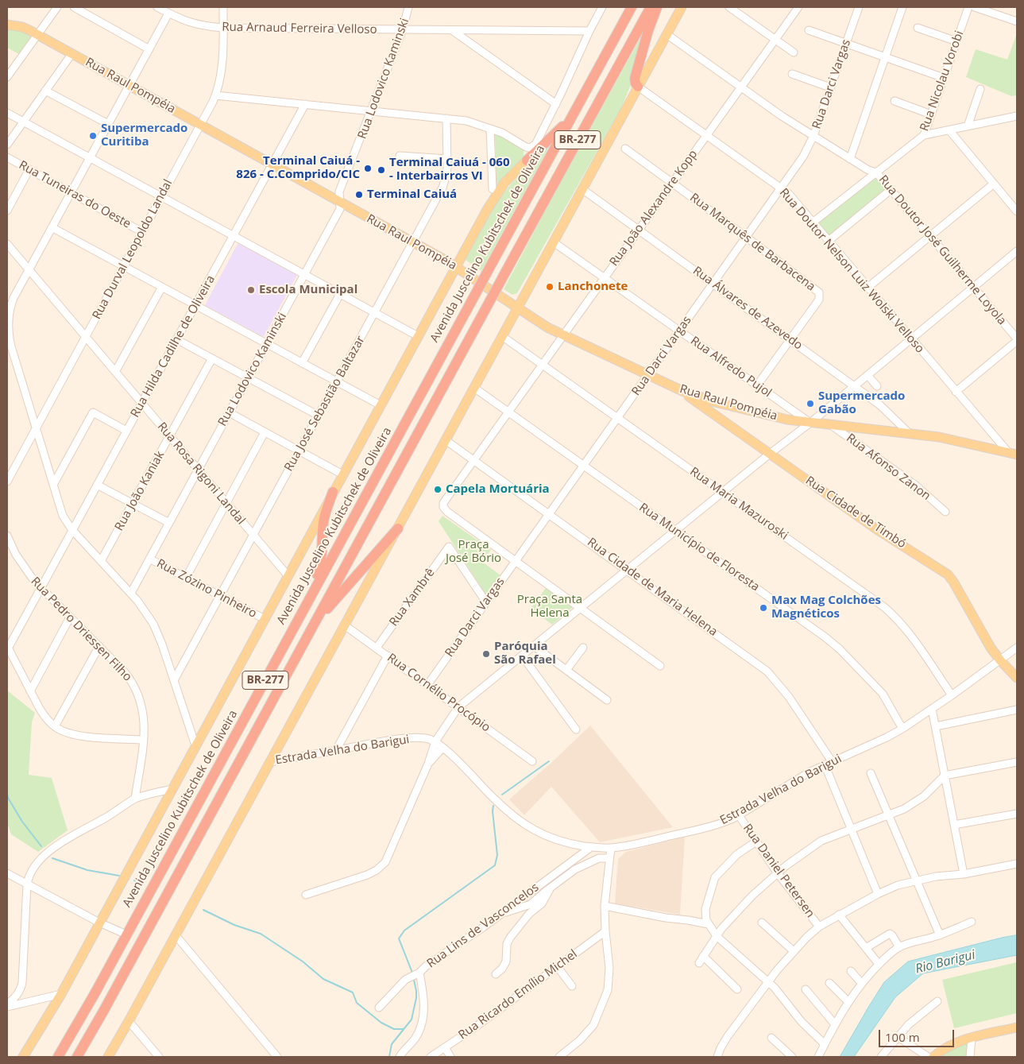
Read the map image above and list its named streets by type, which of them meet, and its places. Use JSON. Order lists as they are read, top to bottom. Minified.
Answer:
{"streets":{"highway":["BR-277","Avenida Juscelino Kubitschek de Oliveira"],"main road":["Rua Raul Pompéia","Rua Cidade de Timbó"],"street":["Rua Arnaud Ferreira Velloso","Rua Lodovico Kaminski","Rua Nicolau Vorobi","Rua Darci Vargas","Rua Tuneiras do Oeste","Rua João Alexandre Kopp","Rua Marquês de Barbacena","Rua Durval Leopoldo Landal","Rua Doutor José Guilherme Loyola","Rua Doutor Nelson Luiz Wolski Velloso","Rua Álvares de Azevedo","Rua Hilda Cadilhe de Oliveira","Rua Alfredo Pujol","Rua José Sebastião Baltazar","Rua Afonso Zanon","Rua Rosa Rigoni Landal","Rua João Kaniak","Rua Maria Mazuroski","Rua Município de Floresta","Rua Cidade de Maria Helena","Rua Zózino Pinheiro","Rua Xambrê","Rua Pedro Driessen Filho","Rua Cornélio Procópio","Estrada Velha do Barigui","Rua Daniel Petersen","Rua Lins de Vasconcelos","Rua Ricardo Emílio Michel"]},"crossings":[["Rua Arnaud Ferreira Velloso","Rua Lodovico Kaminski"],["Rua Arnaud Ferreira Velloso","Rua Durval Leopoldo Landal"],["Rua Lodovico Kaminski","Rua Raul Pompéia"],["Rua Lodovico Kaminski","Rua Rosa Rigoni Landal"],["Rua Lodovico Kaminski","Rua Zózino Pinheiro"],["Rua Nicolau Vorobi","Rua Doutor José Guilherme Loyola"],["Rua Nicolau Vorobi","Rua Doutor Nelson Luiz Wolski Velloso"],["Rua Darci Vargas","Rua Raul Pompéia"],["Rua Darci Vargas","Rua João Alexandre Kopp"],["Rua Darci Vargas","Rua Marquês de Barbacena"],["Rua Darci Vargas","Rua Doutor José Guilherme Loyola"],["Rua Darci Vargas","Rua Doutor Nelson Luiz Wolski Velloso"],["Rua Darci Vargas","Rua Álvares de Azevedo"],["Rua Darci Vargas","Rua Alfredo Pujol"],["Rua Darci Vargas","Rua Maria Mazuroski"],["Rua Darci Vargas","Rua Município de Floresta"],["Rua Darci Vargas","Rua Cidade de Maria Helena"],["Rua Darci Vargas","Rua Xambrê"],["Rua Darci Vargas","Rua Cornélio Procópio"],["Rua Raul Pompéia","Rua João Alexandre Kopp"],["Rua Raul Pompéia","Rua Durval Leopoldo Landal"],["Rua Raul Pompéia","Rua Doutor Nelson Luiz Wolski Velloso"],["Rua Raul Pompéia","Rua Álvares de Azevedo"],["Rua Raul Pompéia","Rua Hilda Cadilhe de Oliveira"],["Rua Raul Pompéia","Rua Alfredo Pujol"],["Rua Raul Pompéia","Rua José Sebastião Baltazar"],["Rua Raul Pompéia","Rua Afonso Zanon"],["Rua Raul Pompéia","Rua Cidade de Timbó"],["Rua Tuneiras do Oeste","Rua Durval Leopoldo Landal"],["Rua João Alexandre Kopp","Rua Marquês de Barbacena"],["Rua João Alexandre Kopp","Rua Doutor José Guilherme Loyola"],["Rua João Alexandre Kopp","Rua Doutor Nelson Luiz Wolski Velloso"],["Rua João Alexandre Kopp","Rua Álvares de Azevedo"],["Rua João Alexandre Kopp","Rua Alfredo Pujol"],["Rua João Alexandre Kopp","Rua Maria Mazuroski"],["Rua João Alexandre Kopp","Rua Município de Floresta"],["Rua João Alexandre Kopp","Rua Cidade de Maria Helena"],["Rua Marquês de Barbacena","Rua Álvares de Azevedo"],["Rua Durval Leopoldo Landal","Rua Rosa Rigoni Landal"],["Rua Hilda Cadilhe de Oliveira","Rua Rosa Rigoni Landal"],["Rua Hilda Cadilhe de Oliveira","Rua Pedro Driessen Filho"],["Rua José Sebastião Baltazar","Rua Rosa Rigoni Landal"],["Rua José Sebastião Baltazar","Rua Zózino Pinheiro"],["Rua Rosa Rigoni Landal","Rua João Kaniak"],["Rua Maria Mazuroski","Estrada Velha do Barigui"],["Rua Cidade de Timbó","Estrada Velha do Barigui"],["Rua Município de Floresta","Estrada Velha do Barigui"],["Rua Cidade de Maria Helena","Estrada Velha do Barigui"],["Rua Xambrê","Rua Cornélio Procópio"],["Estrada Velha do Barigui","Rua Daniel Petersen"],["Estrada Velha do Barigui","Rua Lins de Vasconcelos"]],"water":["Rio Barigui"],"parks":["Praça José Bório","Praça Santa Helena"],"places":["Supermercado Curitiba","Terminal Caiuá - 826 - C.Comprido/CIC","Terminal Caiuá - 060 - Interbairros VI","Terminal Caiuá","Lanchonete","Escola Municipal","Supermercado Gabão","Capela Mortuária","Max Mag Colchões Magnéticos","Paróquia São Rafael"],"scale_bar":"100 m"}
